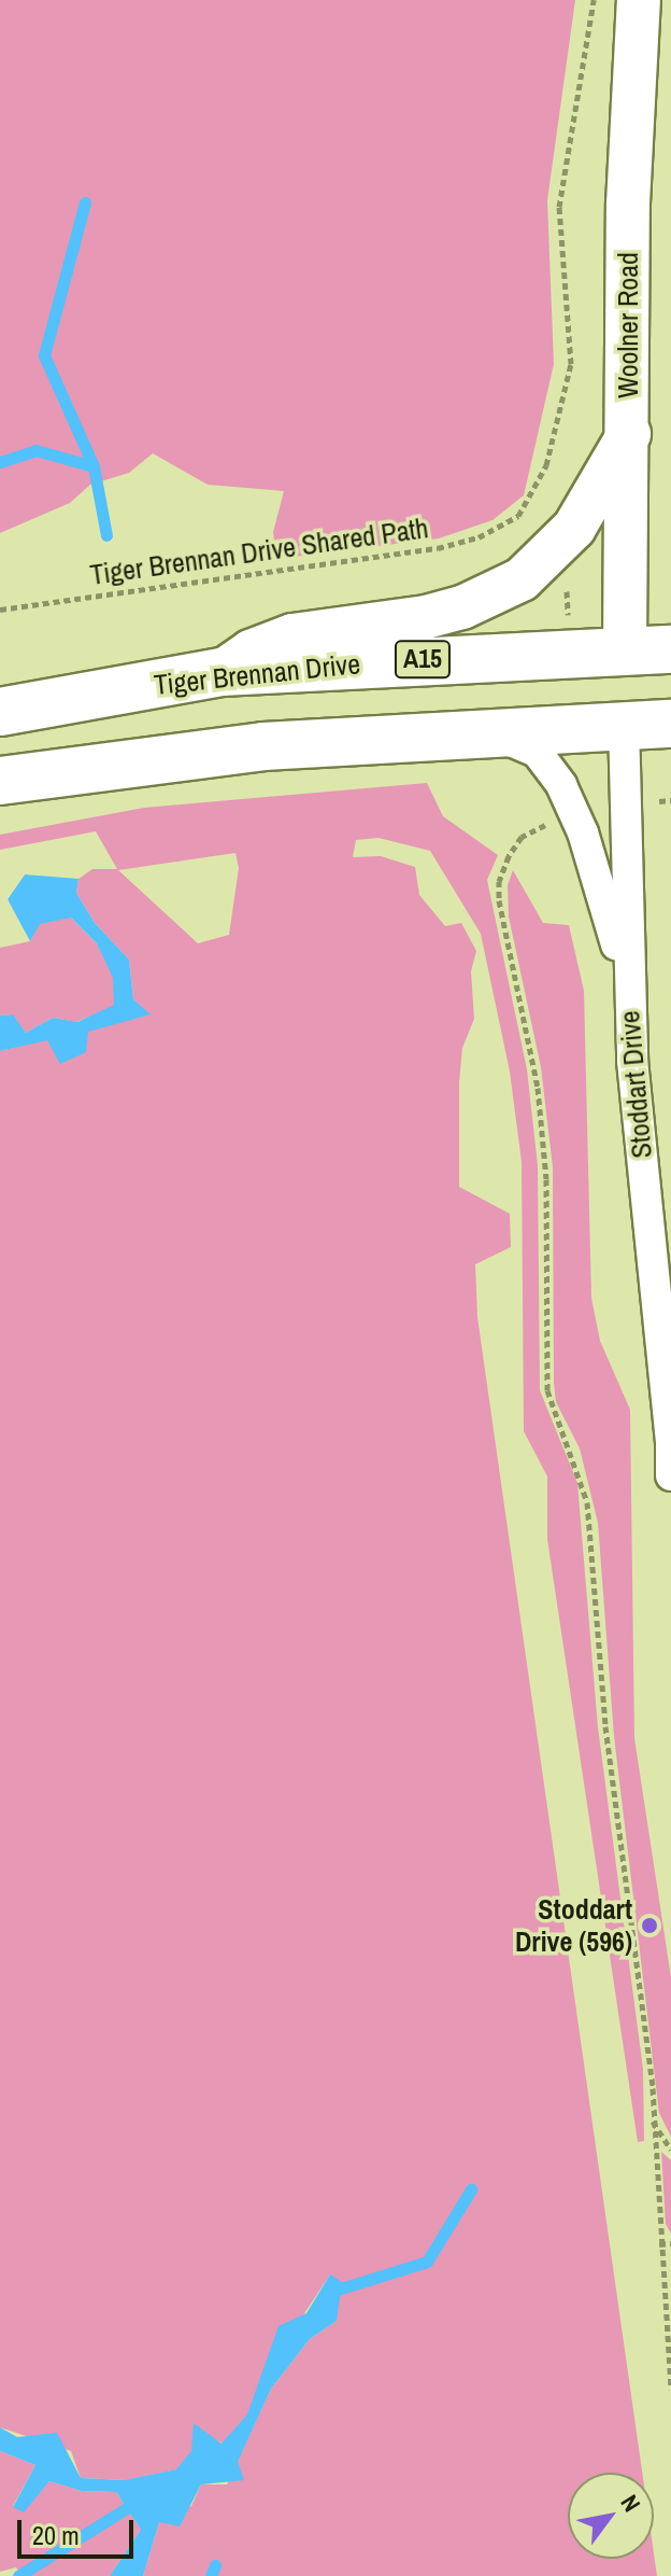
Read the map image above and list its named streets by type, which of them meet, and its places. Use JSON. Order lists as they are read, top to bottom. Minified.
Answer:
{"streets":{"main road":["Woolner Road","A15","Tiger Brennan Drive"],"street":["Stoddart Drive"],"path":["Tiger Brennan Drive Shared Path"]},"crossings":[["Woolner Road","Tiger Brennan Drive"]],"places":["Stoddart Drive (596)"],"scale_bar":"20 m","north":"top right"}
